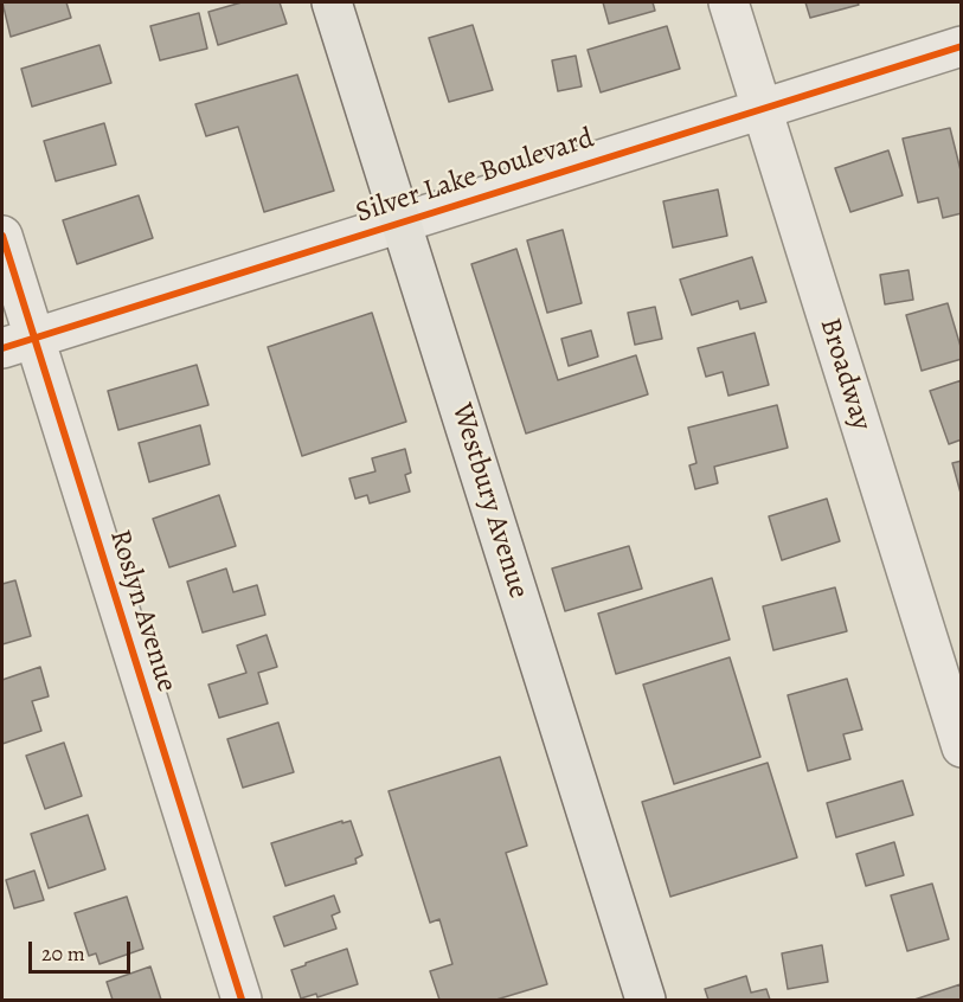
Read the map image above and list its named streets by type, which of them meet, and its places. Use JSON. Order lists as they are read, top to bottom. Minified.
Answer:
{"streets":{"main road":["Westbury Avenue"],"street":["Silver Lake Boulevard","Broadway","Roslyn Avenue"]},"crossings":[["Silver Lake Boulevard","Broadway"],["Silver Lake Boulevard","Westbury Avenue"],["Silver Lake Boulevard","Roslyn Avenue"]],"scale_bar":"20 m"}
